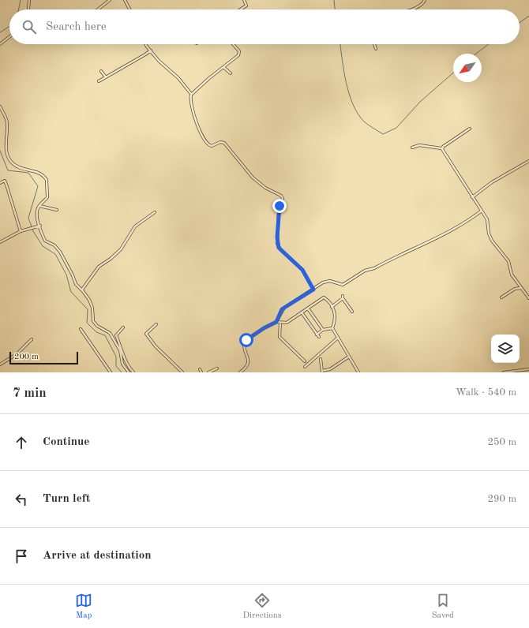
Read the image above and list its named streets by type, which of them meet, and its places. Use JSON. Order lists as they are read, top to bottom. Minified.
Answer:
{"scale_bar":"200 m","north":"bottom left","page":{"search":"Search here","scale":"200 m","heading":["7 min","Walk · 540 m"],"list":[["Continue","250 m"],["Turn left","290 m"],"Arrive at destination"],"nav":["Map","Directions","Saved"]}}
